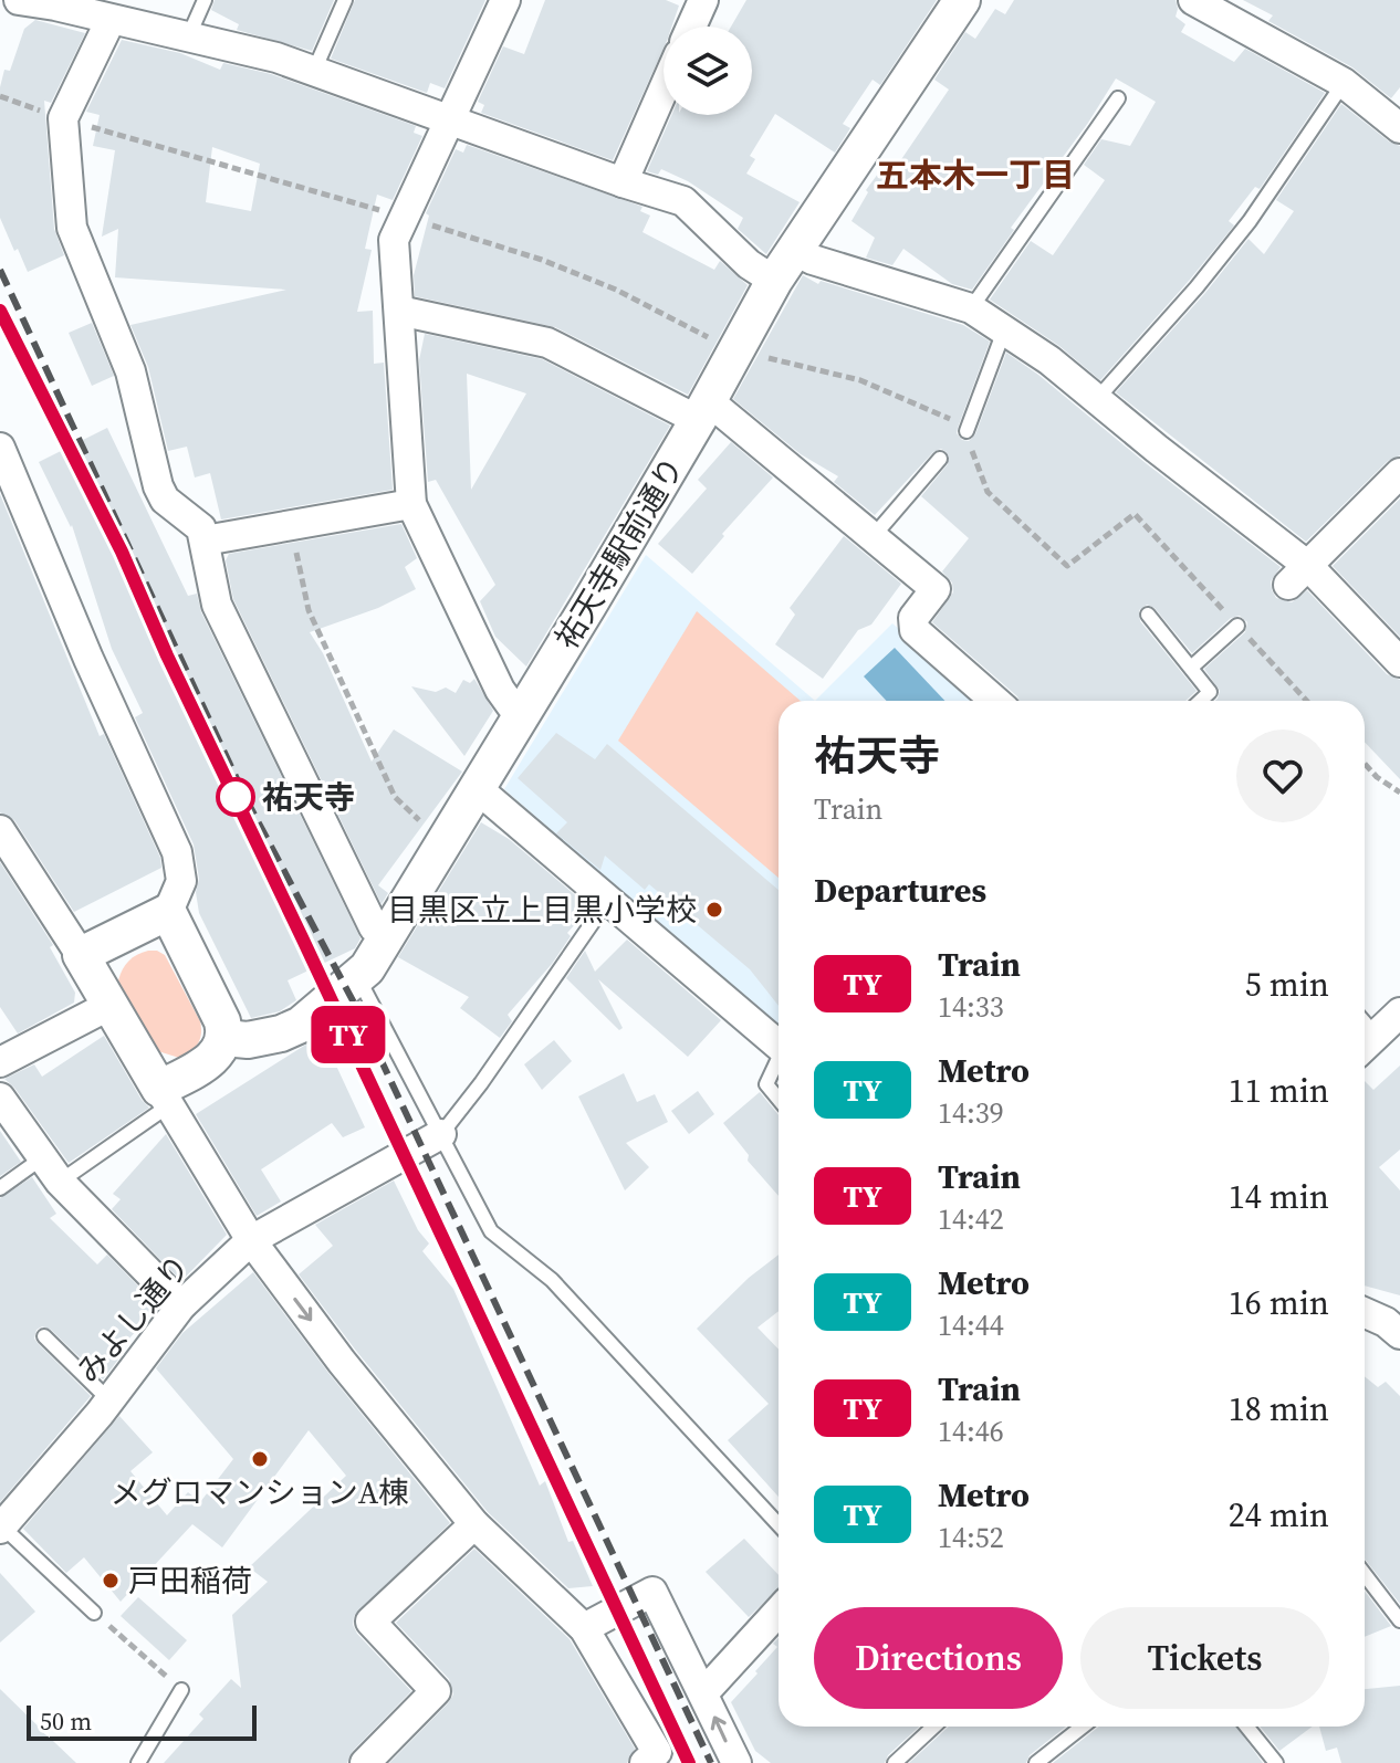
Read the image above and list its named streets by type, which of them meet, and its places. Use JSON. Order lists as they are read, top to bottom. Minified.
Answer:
{"streets":{"street":["祐天寺駅前通り","みよし通り"]},"districts":["五本木一丁目"],"places":["祐天寺","目黒区立上目黒小学校","メグロマンションA棟","戸田稲荷"],"scale_bar":"50 m","page":{"on_map":"TY","heading":[["祐天寺","Train"],"Departures"],"list":[{"mark":"TY","name":"Train","note":"14:33","value":"5 min"},{"mark":"TY","name":"Metro","note":"14:39","value":"11 min"},{"mark":"TY","name":"Train","note":"14:42","value":"14 min"},{"mark":"TY","name":"Metro","note":"14:44","value":"16 min"},{"mark":"TY","name":"Train","note":"14:46","value":"18 min"},{"mark":"TY","name":"Metro","note":"14:52","value":"24 min"}],"buttons":["Directions","Tickets"],"scale":"50 m"}}
